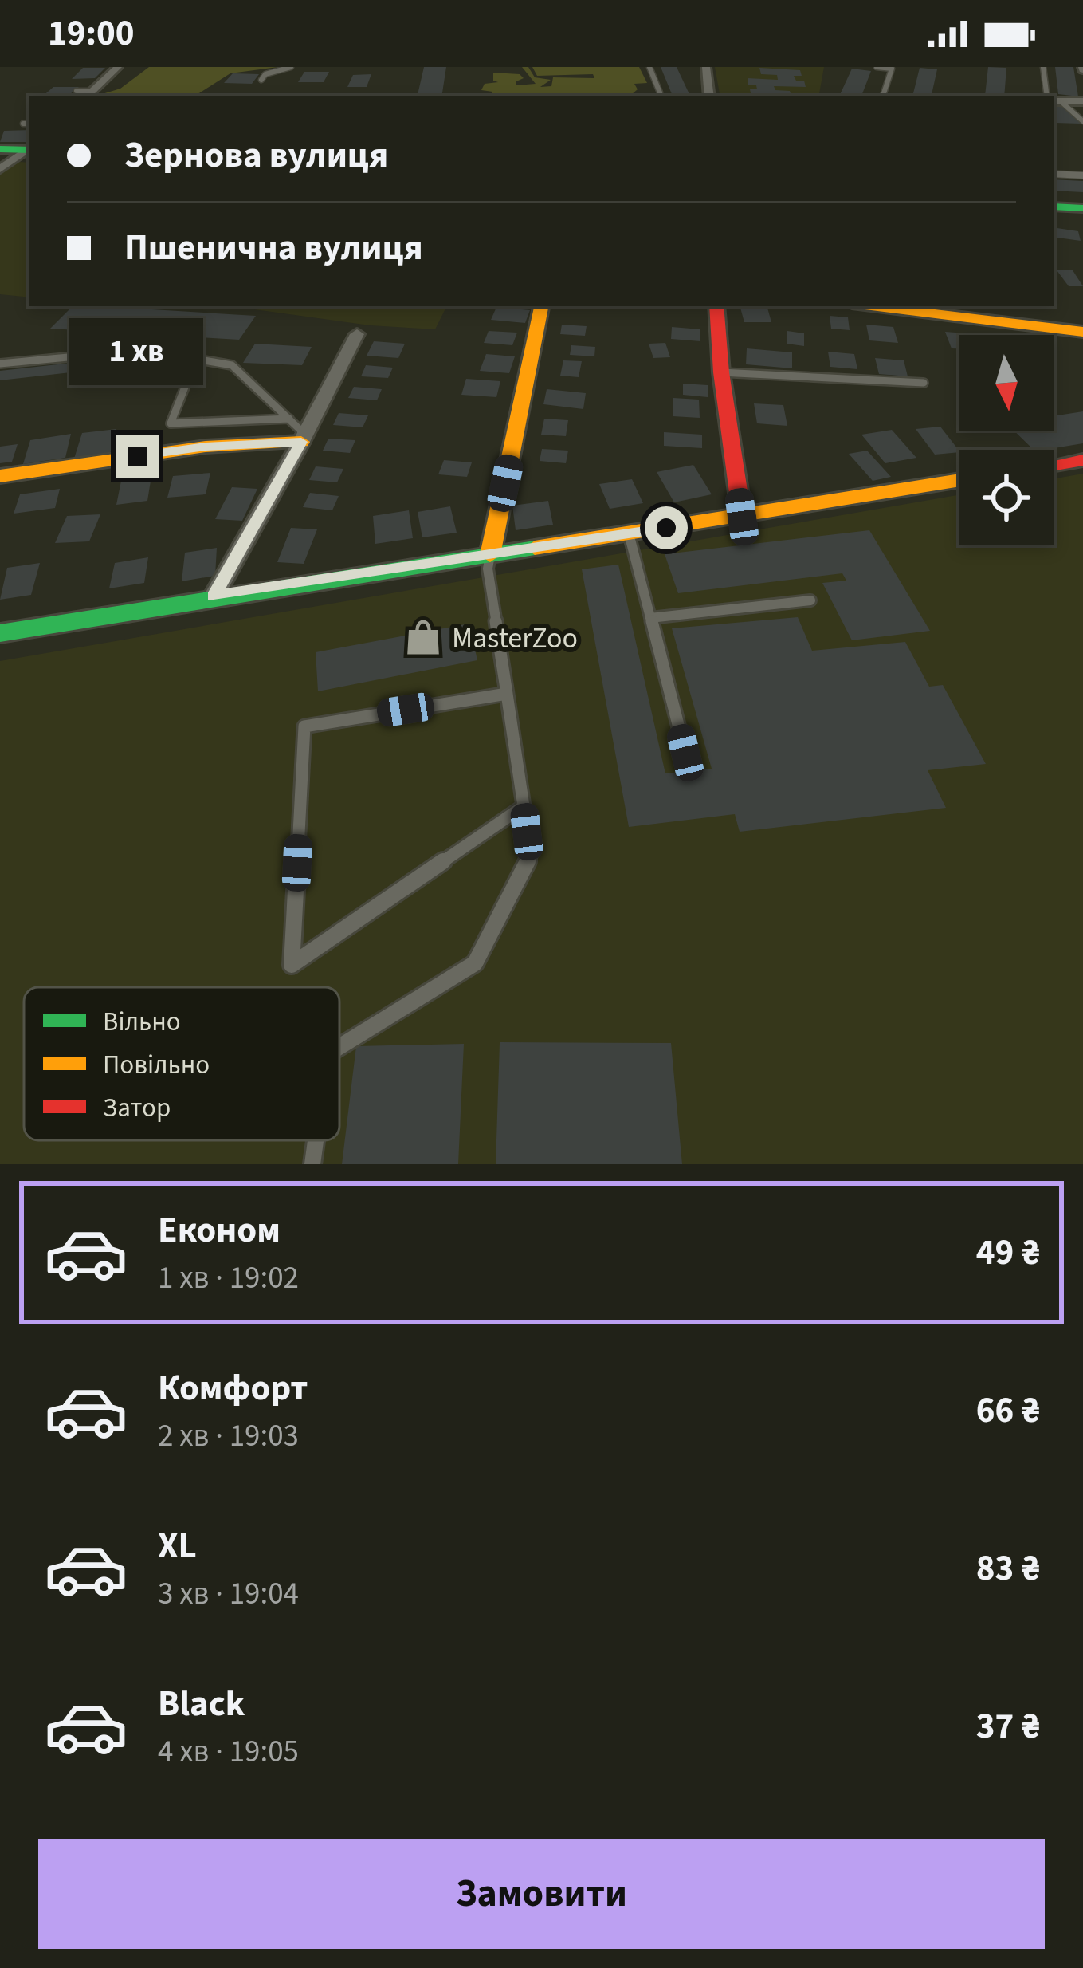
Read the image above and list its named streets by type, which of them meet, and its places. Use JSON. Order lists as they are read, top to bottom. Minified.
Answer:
{"places":{"shop":["MasterZoo"]},"legend":["Вільно","Повільно","Затор"],"north":"bottom","page":{"status":"19:00","banner":["Зернова вулиця","Пшенична вулиця"],"bubble":"1 хв","list":[{"name":"Економ","note":"1 хв · 19:02","value":"49 ₴"},{"name":"Комфорт","note":"2 хв · 19:03","value":"66 ₴"},{"name":"XL","note":"3 хв · 19:04","value":"83 ₴"},{"name":"Black","note":"4 хв · 19:05","value":"37 ₴"}],"buttons":"Замовити"}}
